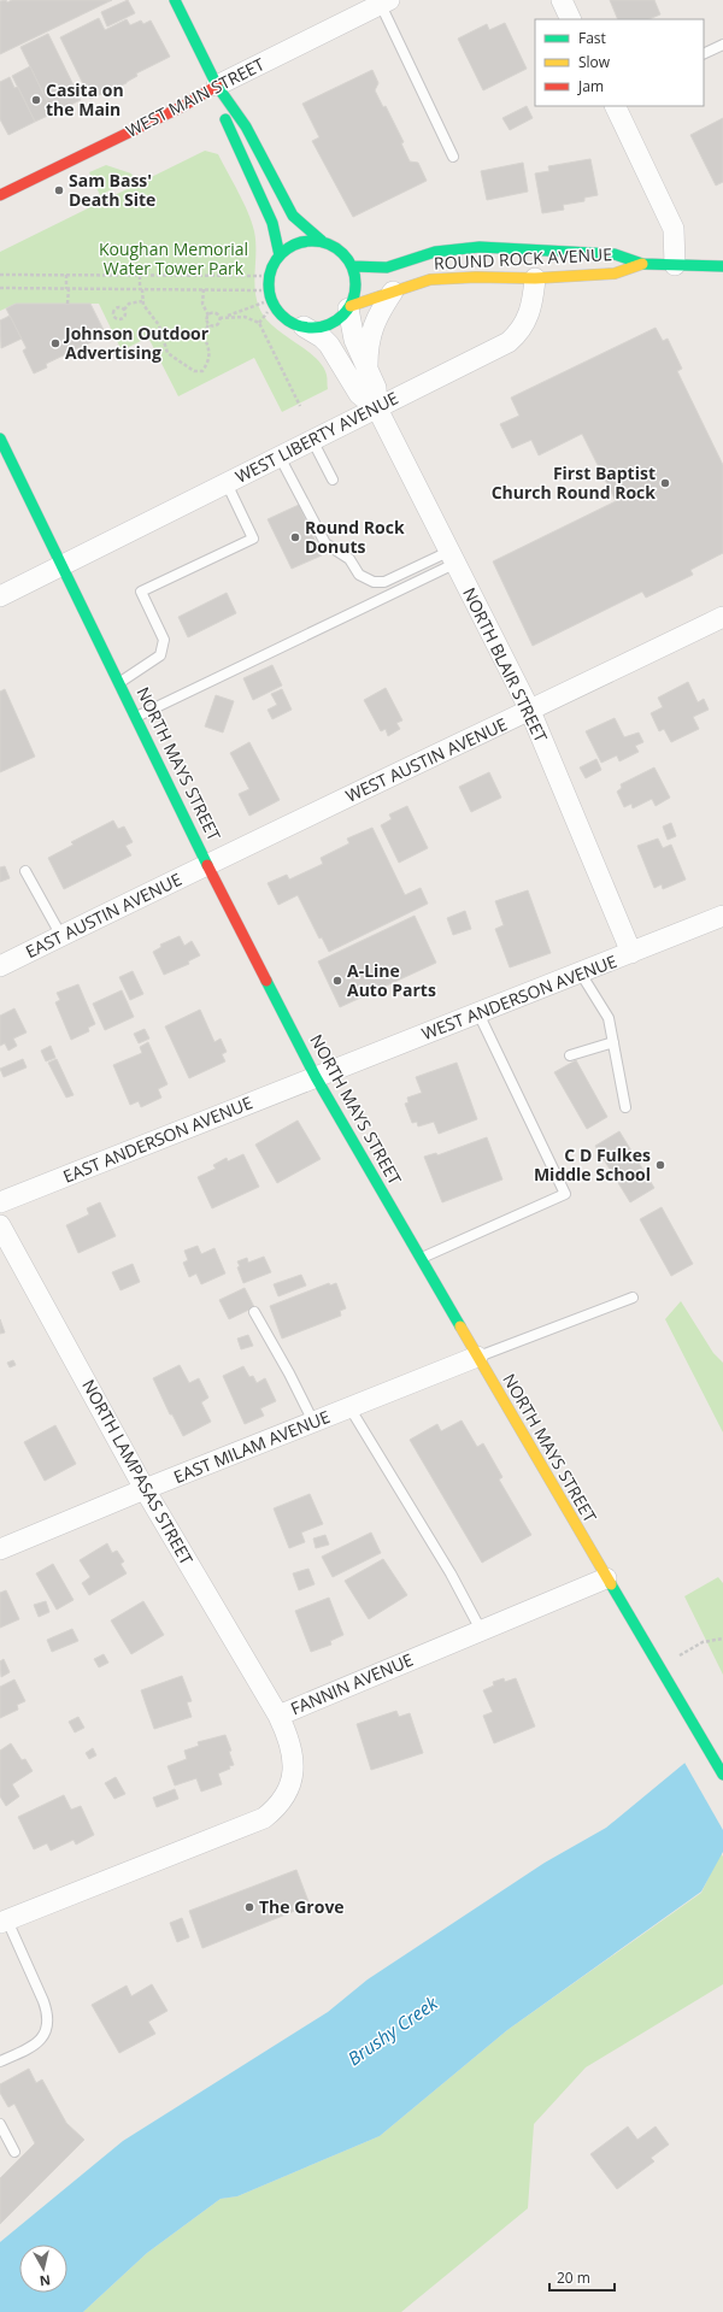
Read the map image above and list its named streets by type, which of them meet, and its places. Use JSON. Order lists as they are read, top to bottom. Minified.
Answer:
{"streets":{"street":["WEST MAIN STREET","ROUND ROCK AVENUE","WEST LIBERTY AVENUE","NORTH BLAIR STREET","WEST AUSTIN AVENUE","NORTH MAYS STREET","EAST AUSTIN AVENUE","WEST ANDERSON AVENUE","EAST ANDERSON AVENUE","EAST MILAM AVENUE","NORTH LAMPASAS STREET","FANNIN AVENUE"]},"crossings":[["ROUND ROCK AVENUE","WEST LIBERTY AVENUE"],["ROUND ROCK AVENUE","NORTH BLAIR STREET"],["WEST LIBERTY AVENUE","NORTH BLAIR STREET"],["WEST LIBERTY AVENUE","NORTH MAYS STREET"],["NORTH BLAIR STREET","WEST AUSTIN AVENUE"],["NORTH BLAIR STREET","WEST ANDERSON AVENUE"],["WEST AUSTIN AVENUE","NORTH MAYS STREET"],["WEST AUSTIN AVENUE","EAST AUSTIN AVENUE"],["NORTH MAYS STREET","EAST AUSTIN AVENUE"],["NORTH MAYS STREET","WEST ANDERSON AVENUE"],["NORTH MAYS STREET","EAST ANDERSON AVENUE"],["NORTH MAYS STREET","EAST MILAM AVENUE"],["NORTH MAYS STREET","FANNIN AVENUE"],["WEST ANDERSON AVENUE","EAST ANDERSON AVENUE"],["EAST MILAM AVENUE","NORTH LAMPASAS STREET"],["NORTH LAMPASAS STREET","FANNIN AVENUE"]],"water":["Brushy Creek"],"parks":["Koughan Memorial Water Tower Park"],"places":["Casita on the Main","Sam Bass' Death Site","Johnson Outdoor Advertising","First Baptist Church Round Rock","Round Rock Donuts","A-Line Auto Parts","C D Fulkes Middle School","The Grove"],"legend":["Fast","Slow","Jam"],"scale_bar":"20 m","north":"bottom"}
